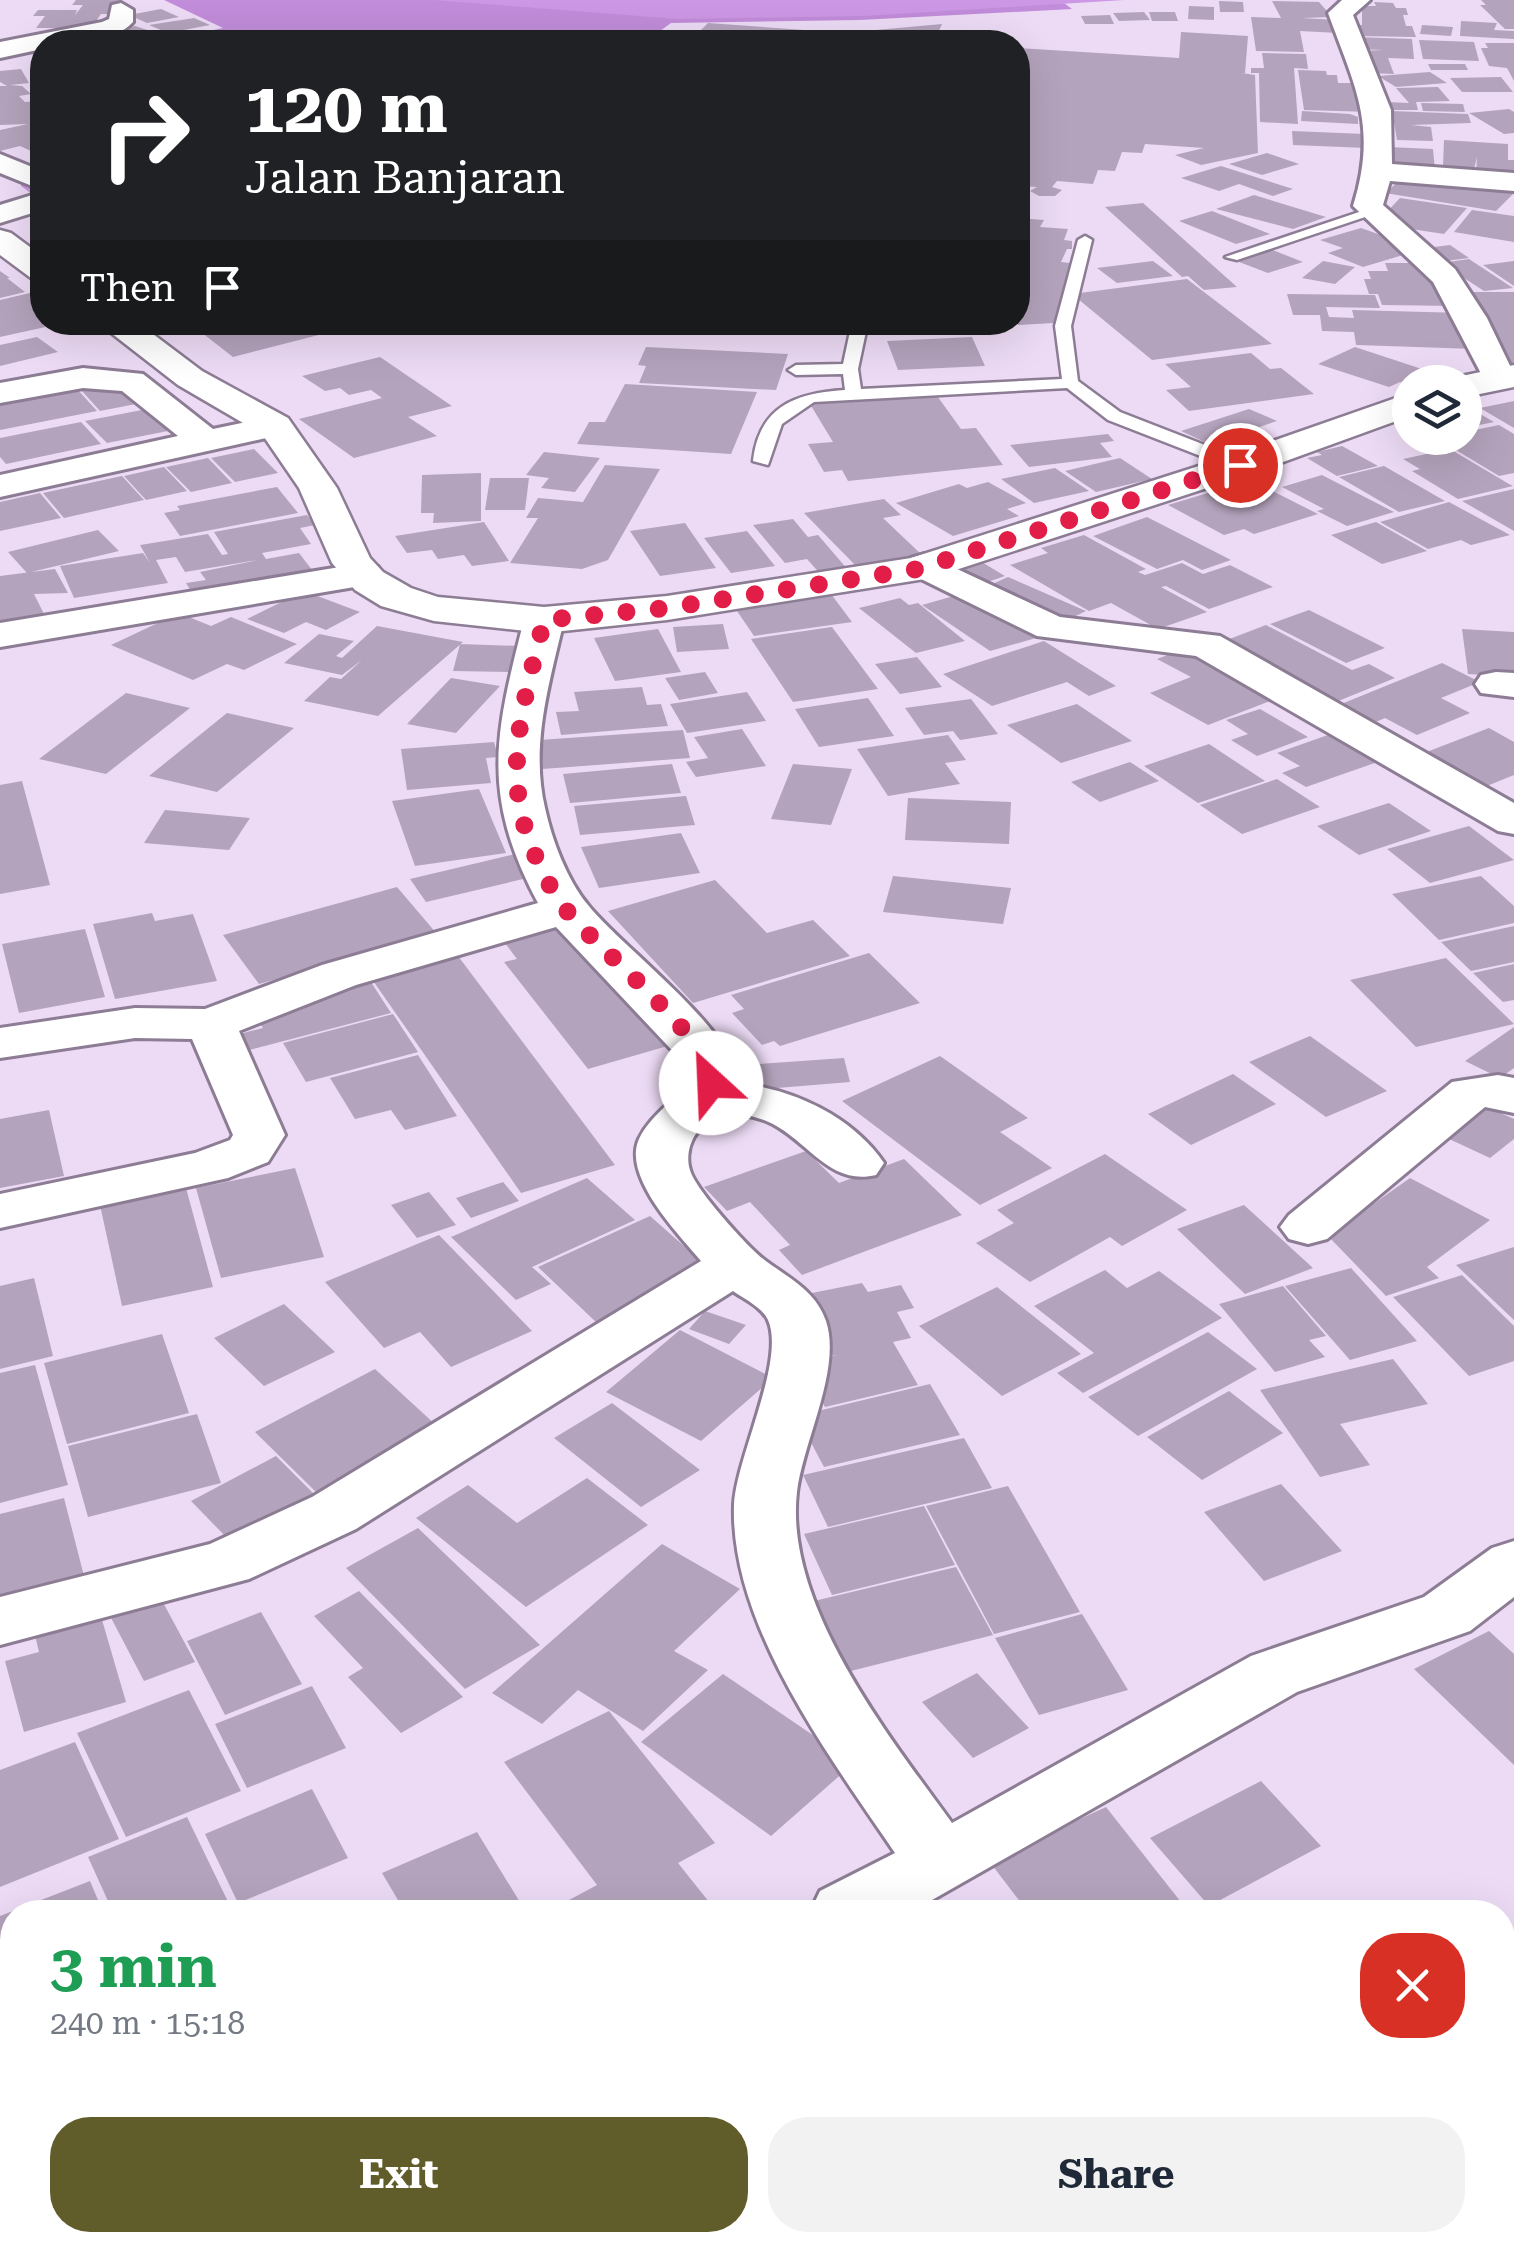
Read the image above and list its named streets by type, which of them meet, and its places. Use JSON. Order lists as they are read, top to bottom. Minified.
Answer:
{"page":{"turn":["120 m","Jalan Banjaran"],"then":"Then","heading":["3 min","240 m · 15:18"],"buttons":["Exit","Share"]}}
